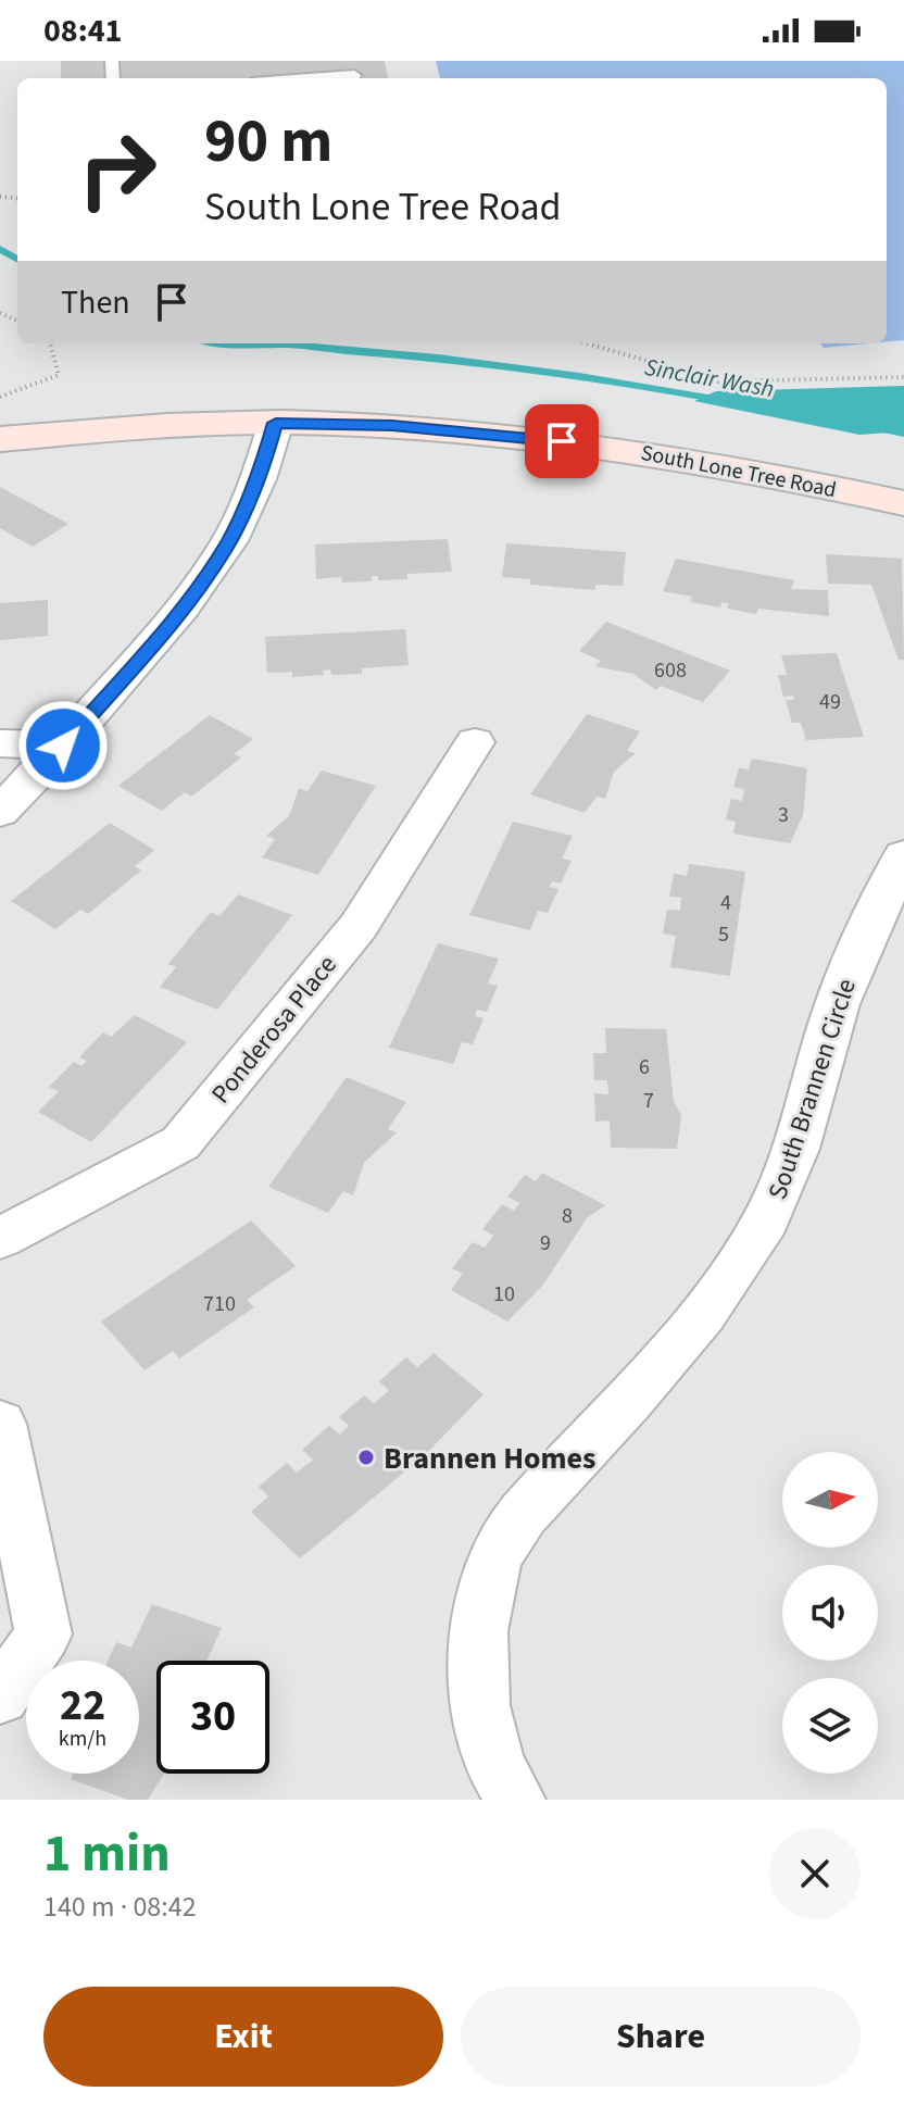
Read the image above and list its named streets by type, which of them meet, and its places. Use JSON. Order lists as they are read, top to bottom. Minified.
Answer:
{"streets":{"main road":["South Lone Tree Road"],"street":["Ponderosa Place","South Brannen Circle"]},"water":["Sinclair Wash"],"places":["Brannen Homes"],"house_numbers":["608","49","3","4","5","6","7","8","9","10","710"],"north":"right","page":{"status":"08:41","turn":["90 m","South Lone Tree Road"],"then":"Then","speed":"22 km/h","limit":"30","heading":["1 min","140 m · 08:42"],"buttons":["Exit","Share"]}}
